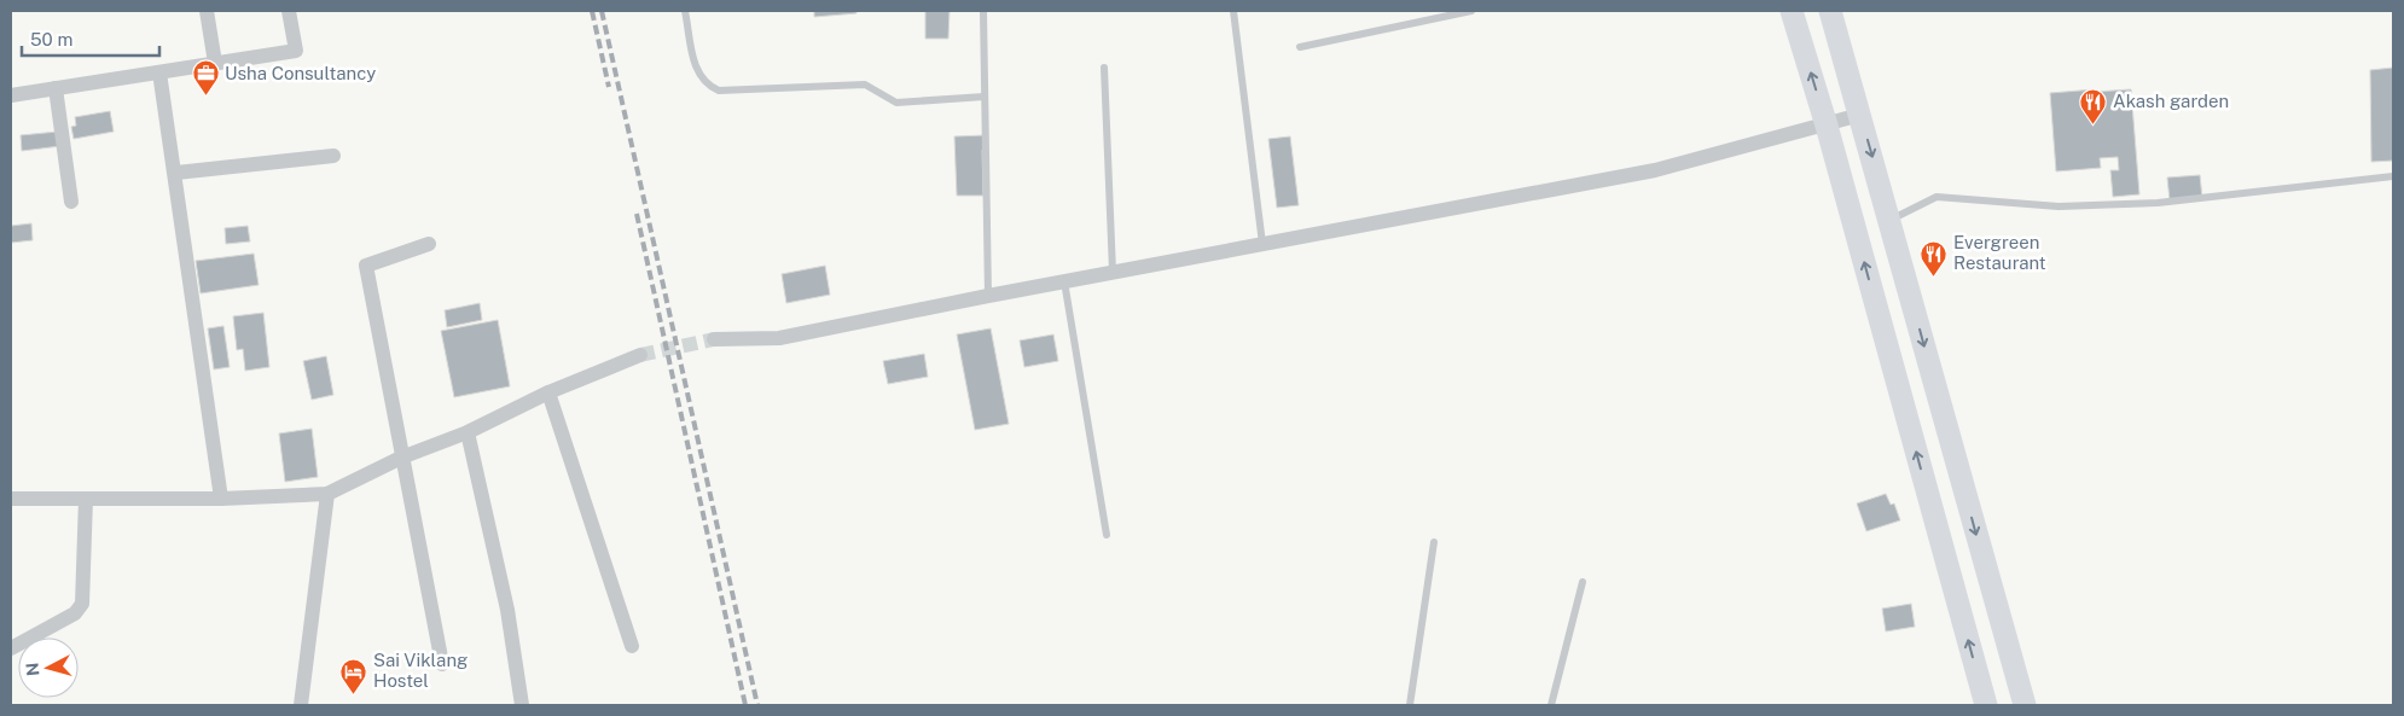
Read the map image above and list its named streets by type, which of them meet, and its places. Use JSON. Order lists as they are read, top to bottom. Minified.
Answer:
{"places":{"office":["Usha Consultancy"],"restaurant":["Akash garden","Evergreen Restaurant"],"hotel":["Sai Viklang Hostel"]},"scale_bar":"50 m","north":"left"}
